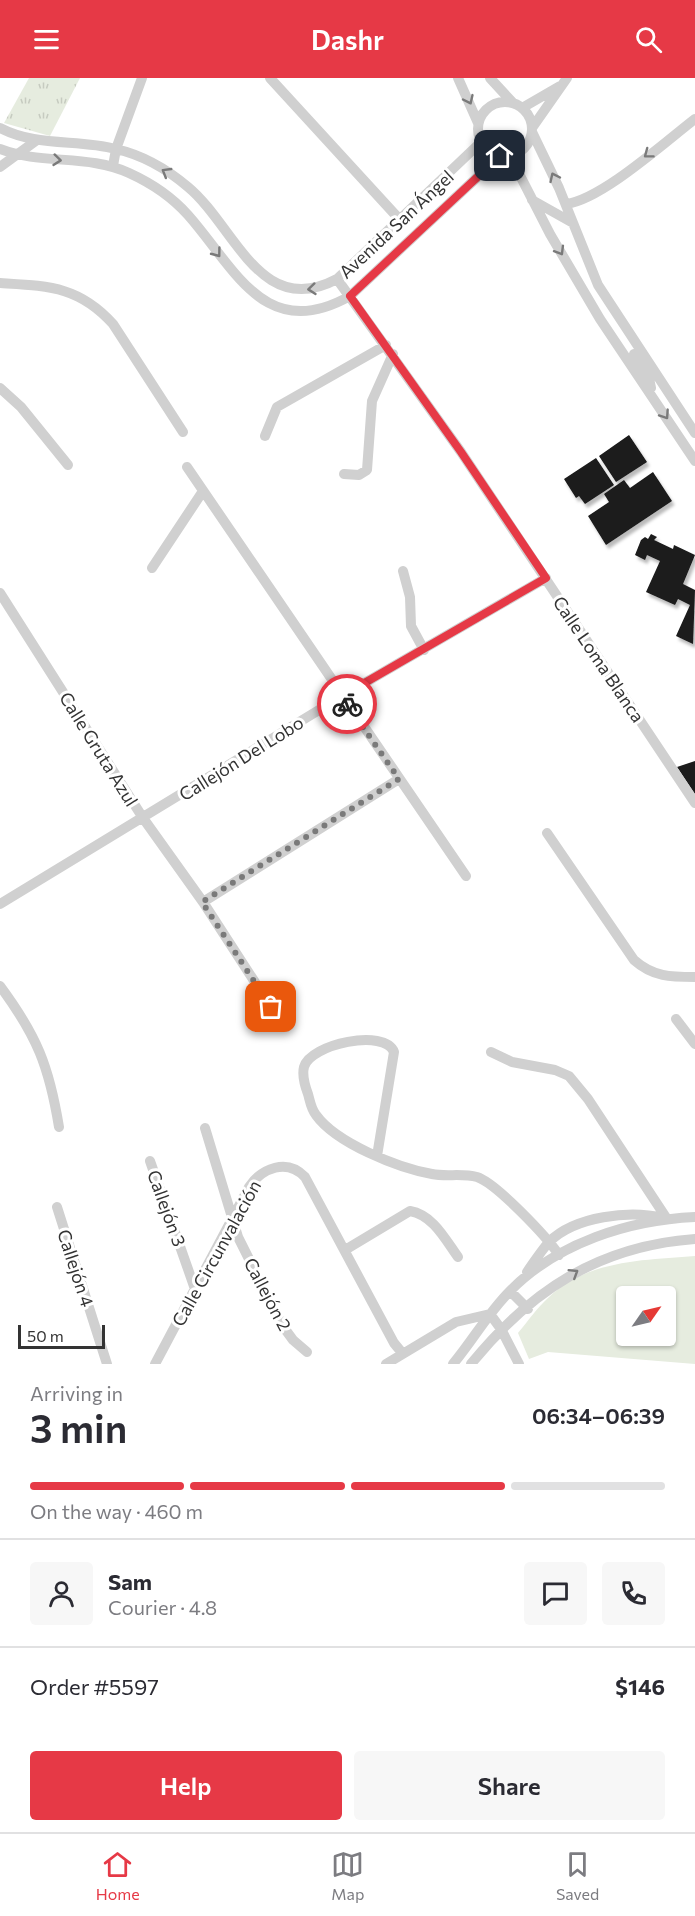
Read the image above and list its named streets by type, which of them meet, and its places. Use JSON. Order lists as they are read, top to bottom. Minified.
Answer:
{"streets":{"street":["Avenida San Ángel","Calle Loma Blanca","Calle Gruta Azul","Callejón Del Lobo","Callejón 3","Calle Circunvalación","Callejón 4","Callejón 2"]},"crossings":[["Avenida San Ángel","Calle Loma Blanca"],["Calle Loma Blanca","Callejón Del Lobo"],["Calle Gruta Azul","Callejón Del Lobo"],["Callejón 3","Calle Circunvalación"],["Calle Circunvalación","Callejón 2"]],"scale_bar":"50 m","north":"top right","page":{"header":"Dashr","scale":"50 m","heading":["3 min","Arriving in","06:34–06:39"],"panel":["Sam","Courier · 4.8","Order #5597","$146"],"bar":"On the way · 460 m","buttons":["Help","Share"],"tabs":["Home","Map","Saved"]}}
